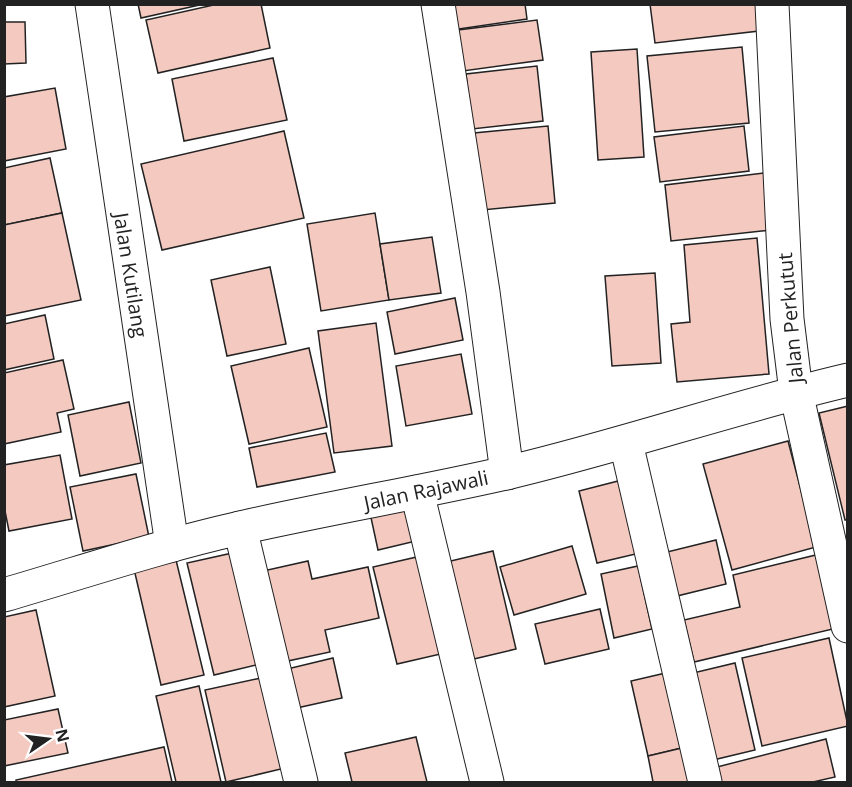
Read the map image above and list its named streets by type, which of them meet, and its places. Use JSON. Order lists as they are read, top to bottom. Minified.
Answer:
{"streets":{"street":["Jalan Kutilang","Jalan Perkutut","Jalan Rajawali"]},"crossings":[["Jalan Kutilang","Jalan Rajawali"],["Jalan Perkutut","Jalan Rajawali"]],"north":"right"}
